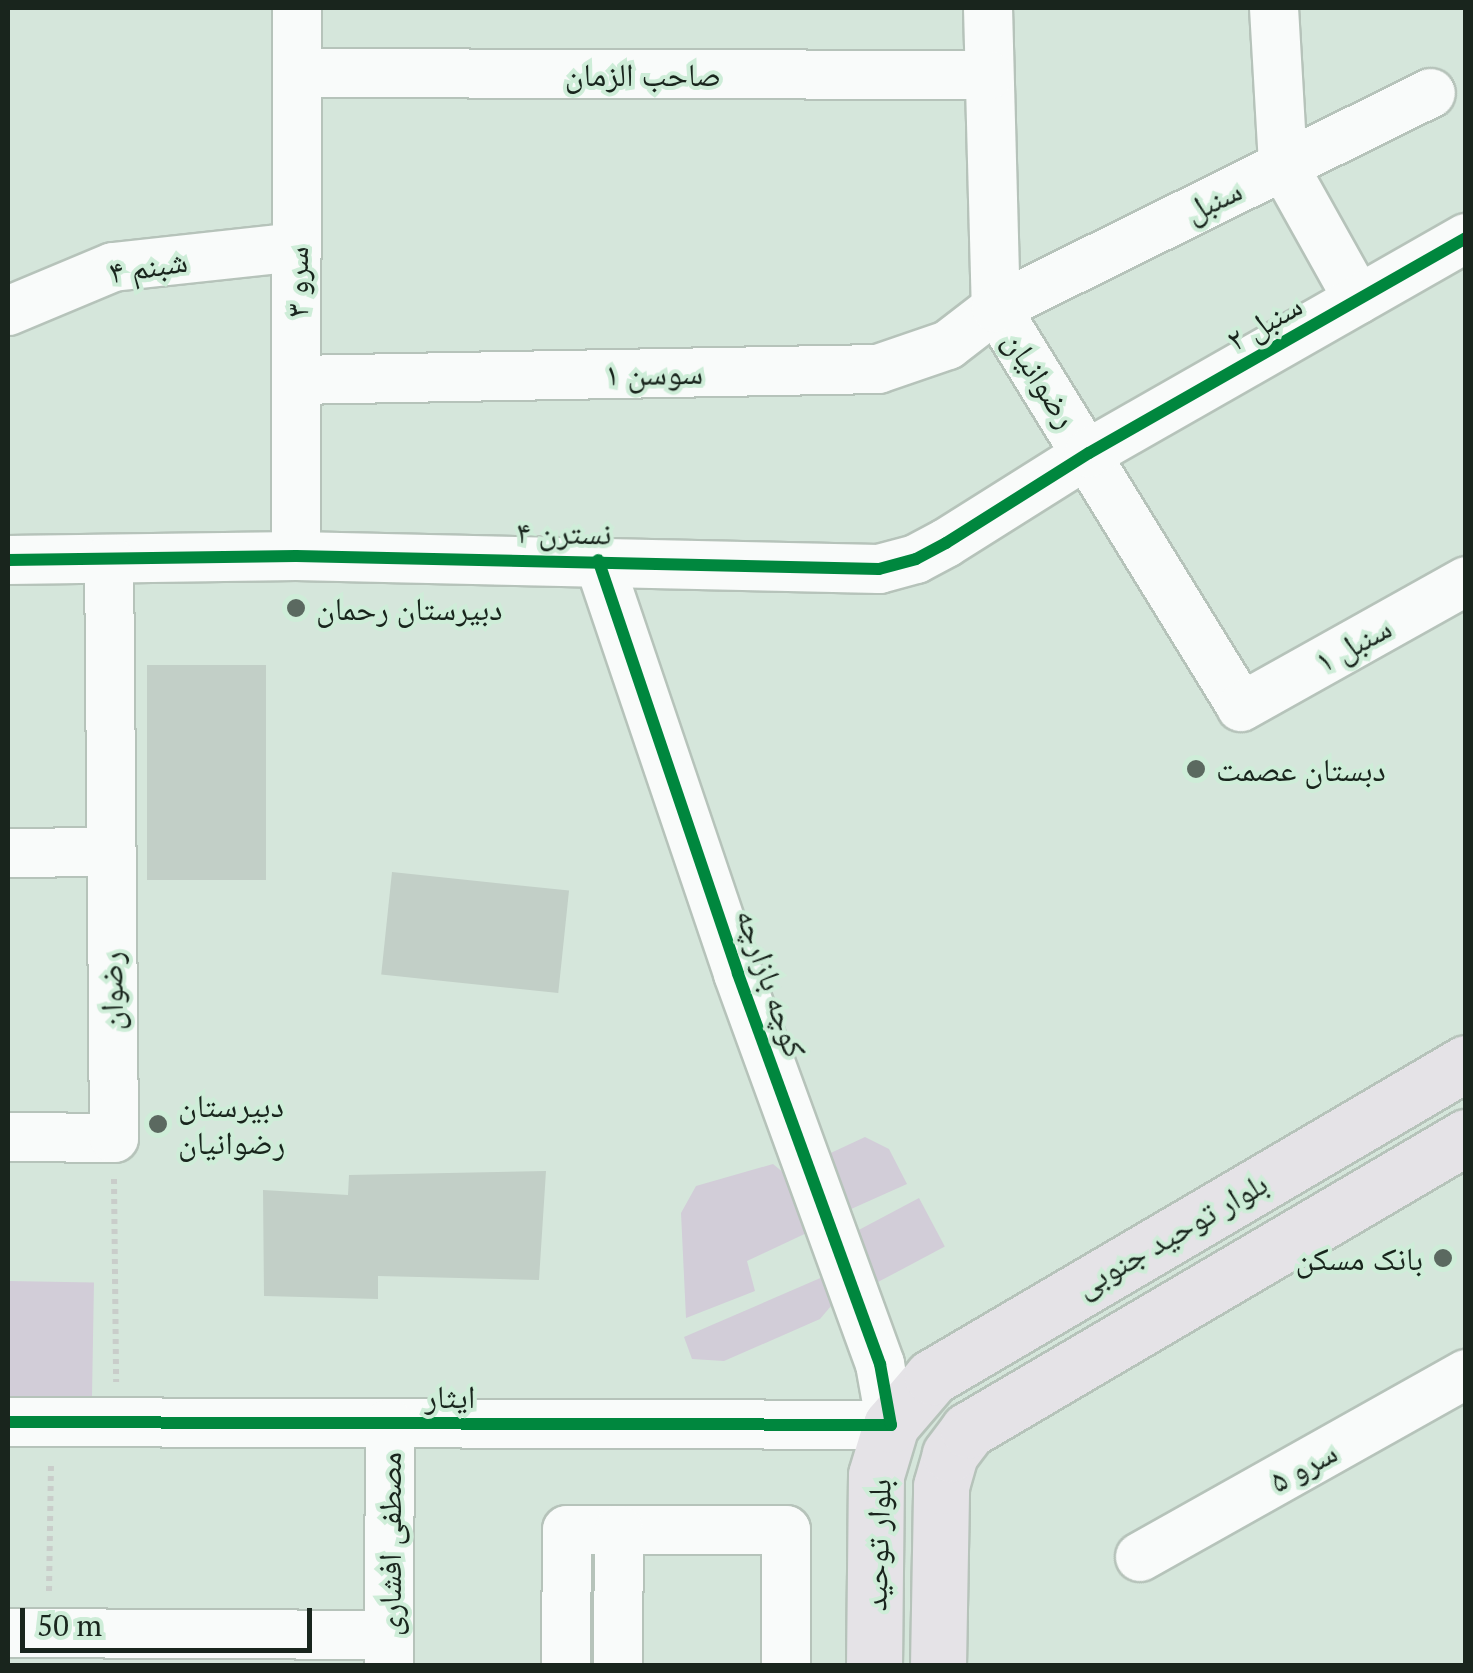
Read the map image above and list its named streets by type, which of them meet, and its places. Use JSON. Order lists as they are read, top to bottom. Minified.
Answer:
{"streets":{"main road":["بلوار توحید جنوبی","بلوار توحید"],"street":["صاحب الزمان","سنبل","شبنم ۴","سرو ۳","سنبل ۲","سوسن ۱","رضوانیان","نسترن ۴","سنبل ۱","کوچه بازارچه","رضوان","ایثار","سرو ۵","مصطفی افشاری"]},"crossings":[["صاحب الزمان","سرو ۳"],["صاحب الزمان","رضوانیان"],["سنبل","سوسن ۱"],["سنبل","رضوانیان"],["شبنم ۴","سرو ۳"],["سرو ۳","سوسن ۱"],["سرو ۳","نسترن ۴"],["سنبل ۲","رضوانیان"],["سنبل ۲","نسترن ۴"],["سوسن ۱","رضوانیان"],["رضوانیان","نسترن ۴"],["رضوانیان","سنبل ۱"],["نسترن ۴","کوچه بازارچه"],["نسترن ۴","رضوان"],["کوچه بازارچه","بلوار توحید جنوبی"],["کوچه بازارچه","ایثار"],["کوچه بازارچه","بلوار توحید"],["بلوار توحید جنوبی","ایثار"],["بلوار توحید جنوبی","بلوار توحید"],["ایثار","مصطفی افشاری"],["ایثار","بلوار توحید"]],"places":["دبیرستان رحمان","دبستان عصمت","دبیرستان رضوانیان","بانک مسکن"],"scale_bar":"50 m"}
